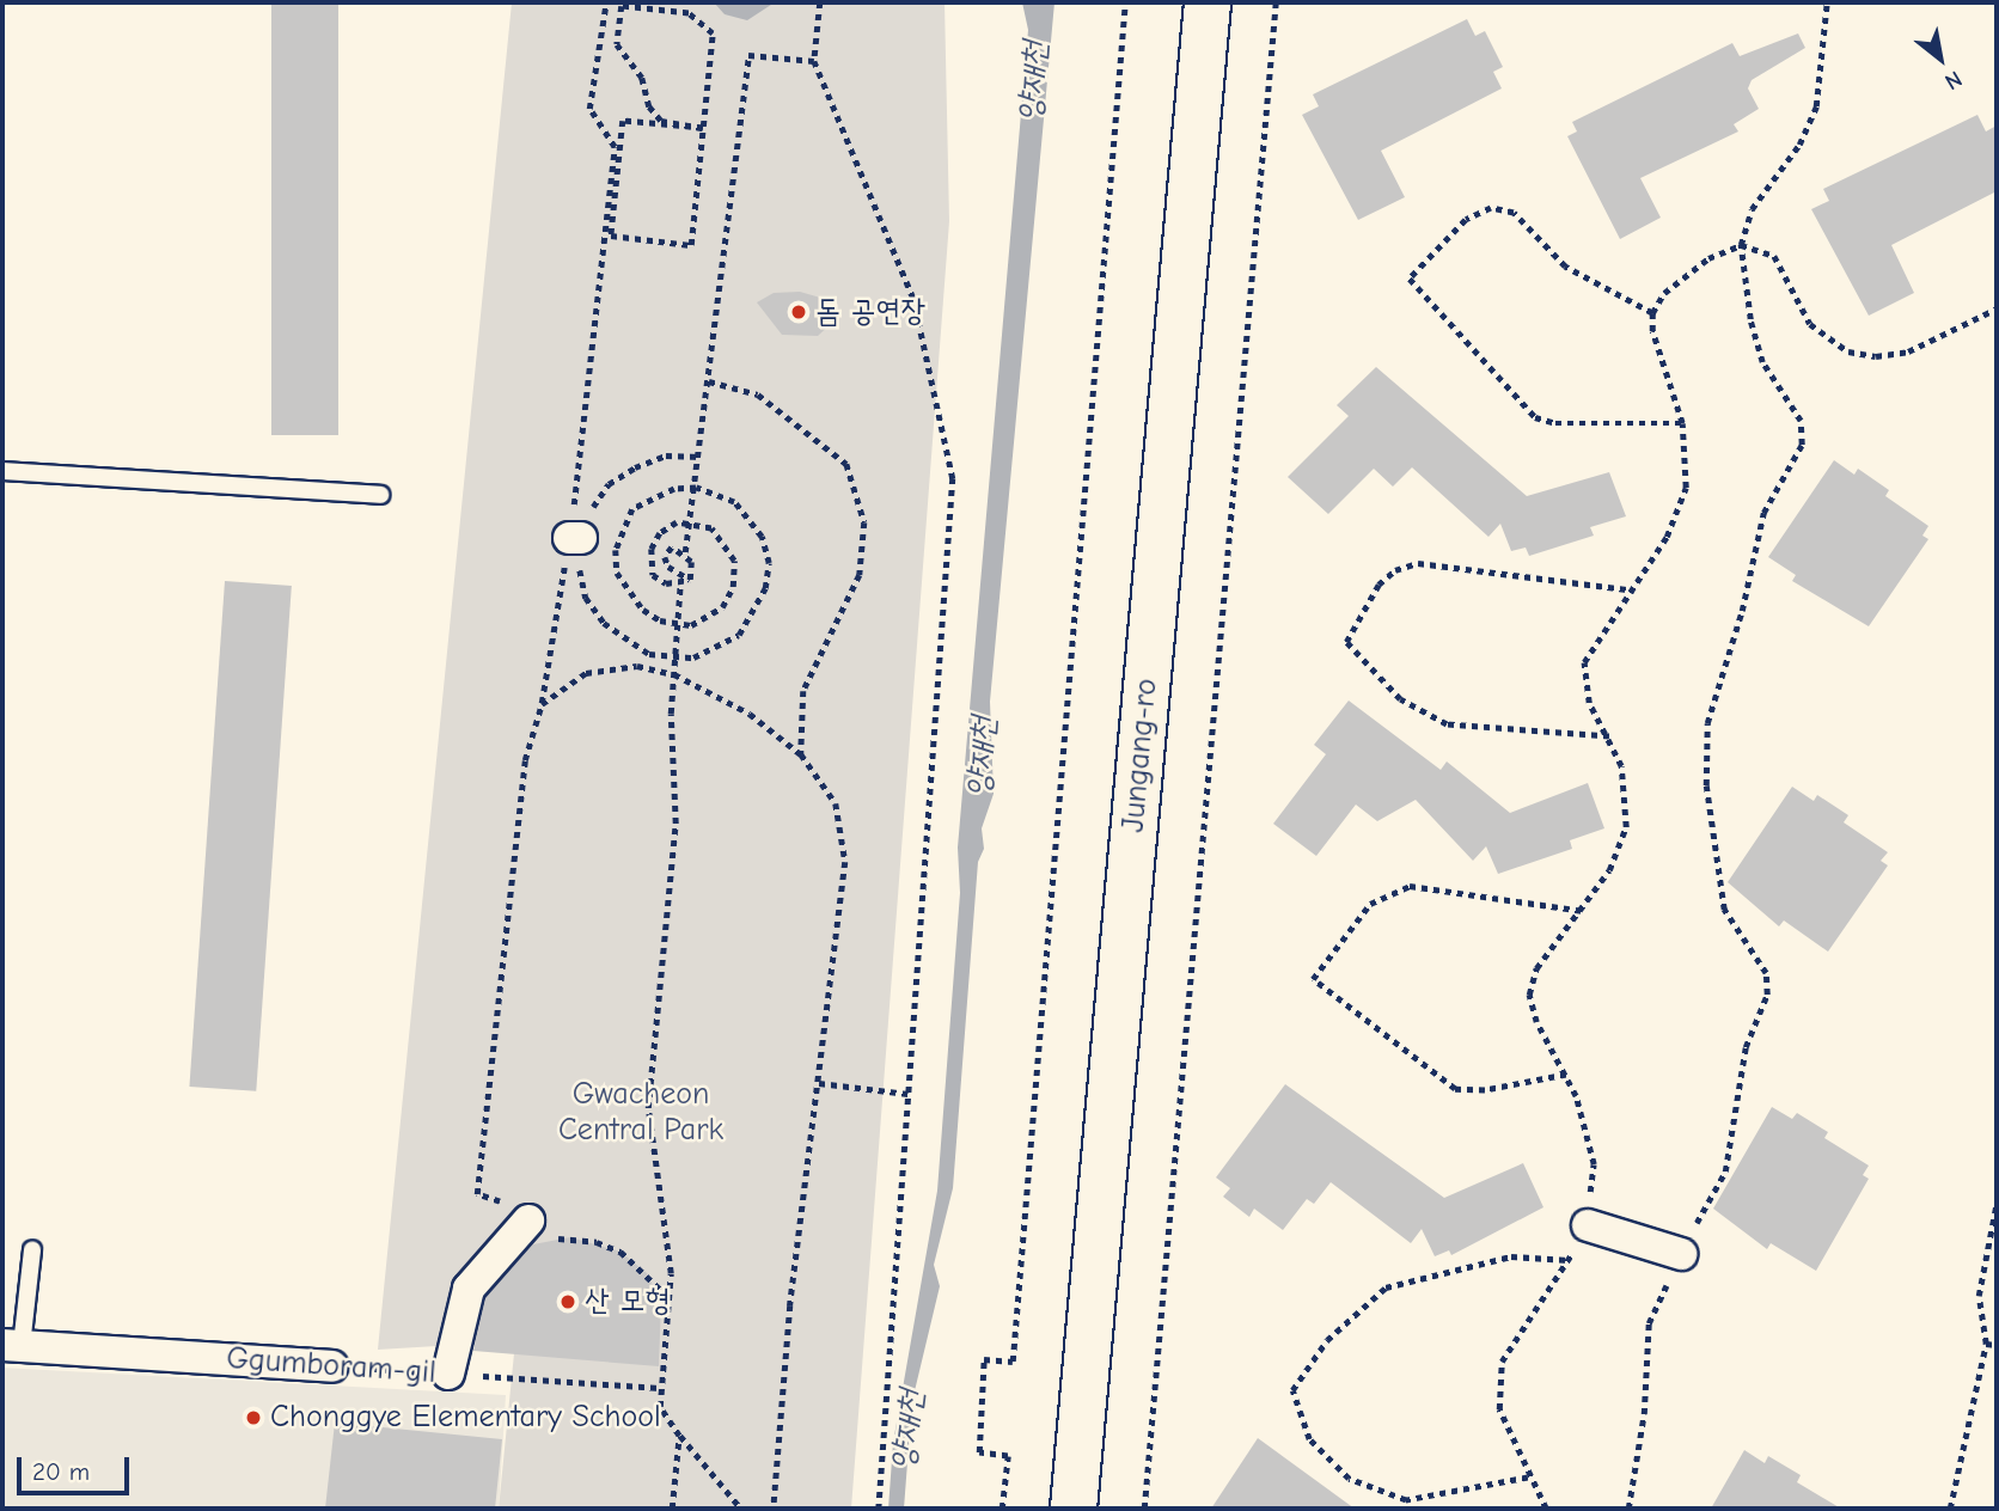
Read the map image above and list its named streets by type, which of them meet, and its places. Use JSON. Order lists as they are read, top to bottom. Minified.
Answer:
{"streets":{"street":["Jungang-ro","Ggumboram-gil"]},"water":["양재천"],"parks":["Gwacheon Central Park"],"places":["돔 공연장","산 모형","Chonggye Elementary School"],"scale_bar":"20 m","north":"bottom right"}
